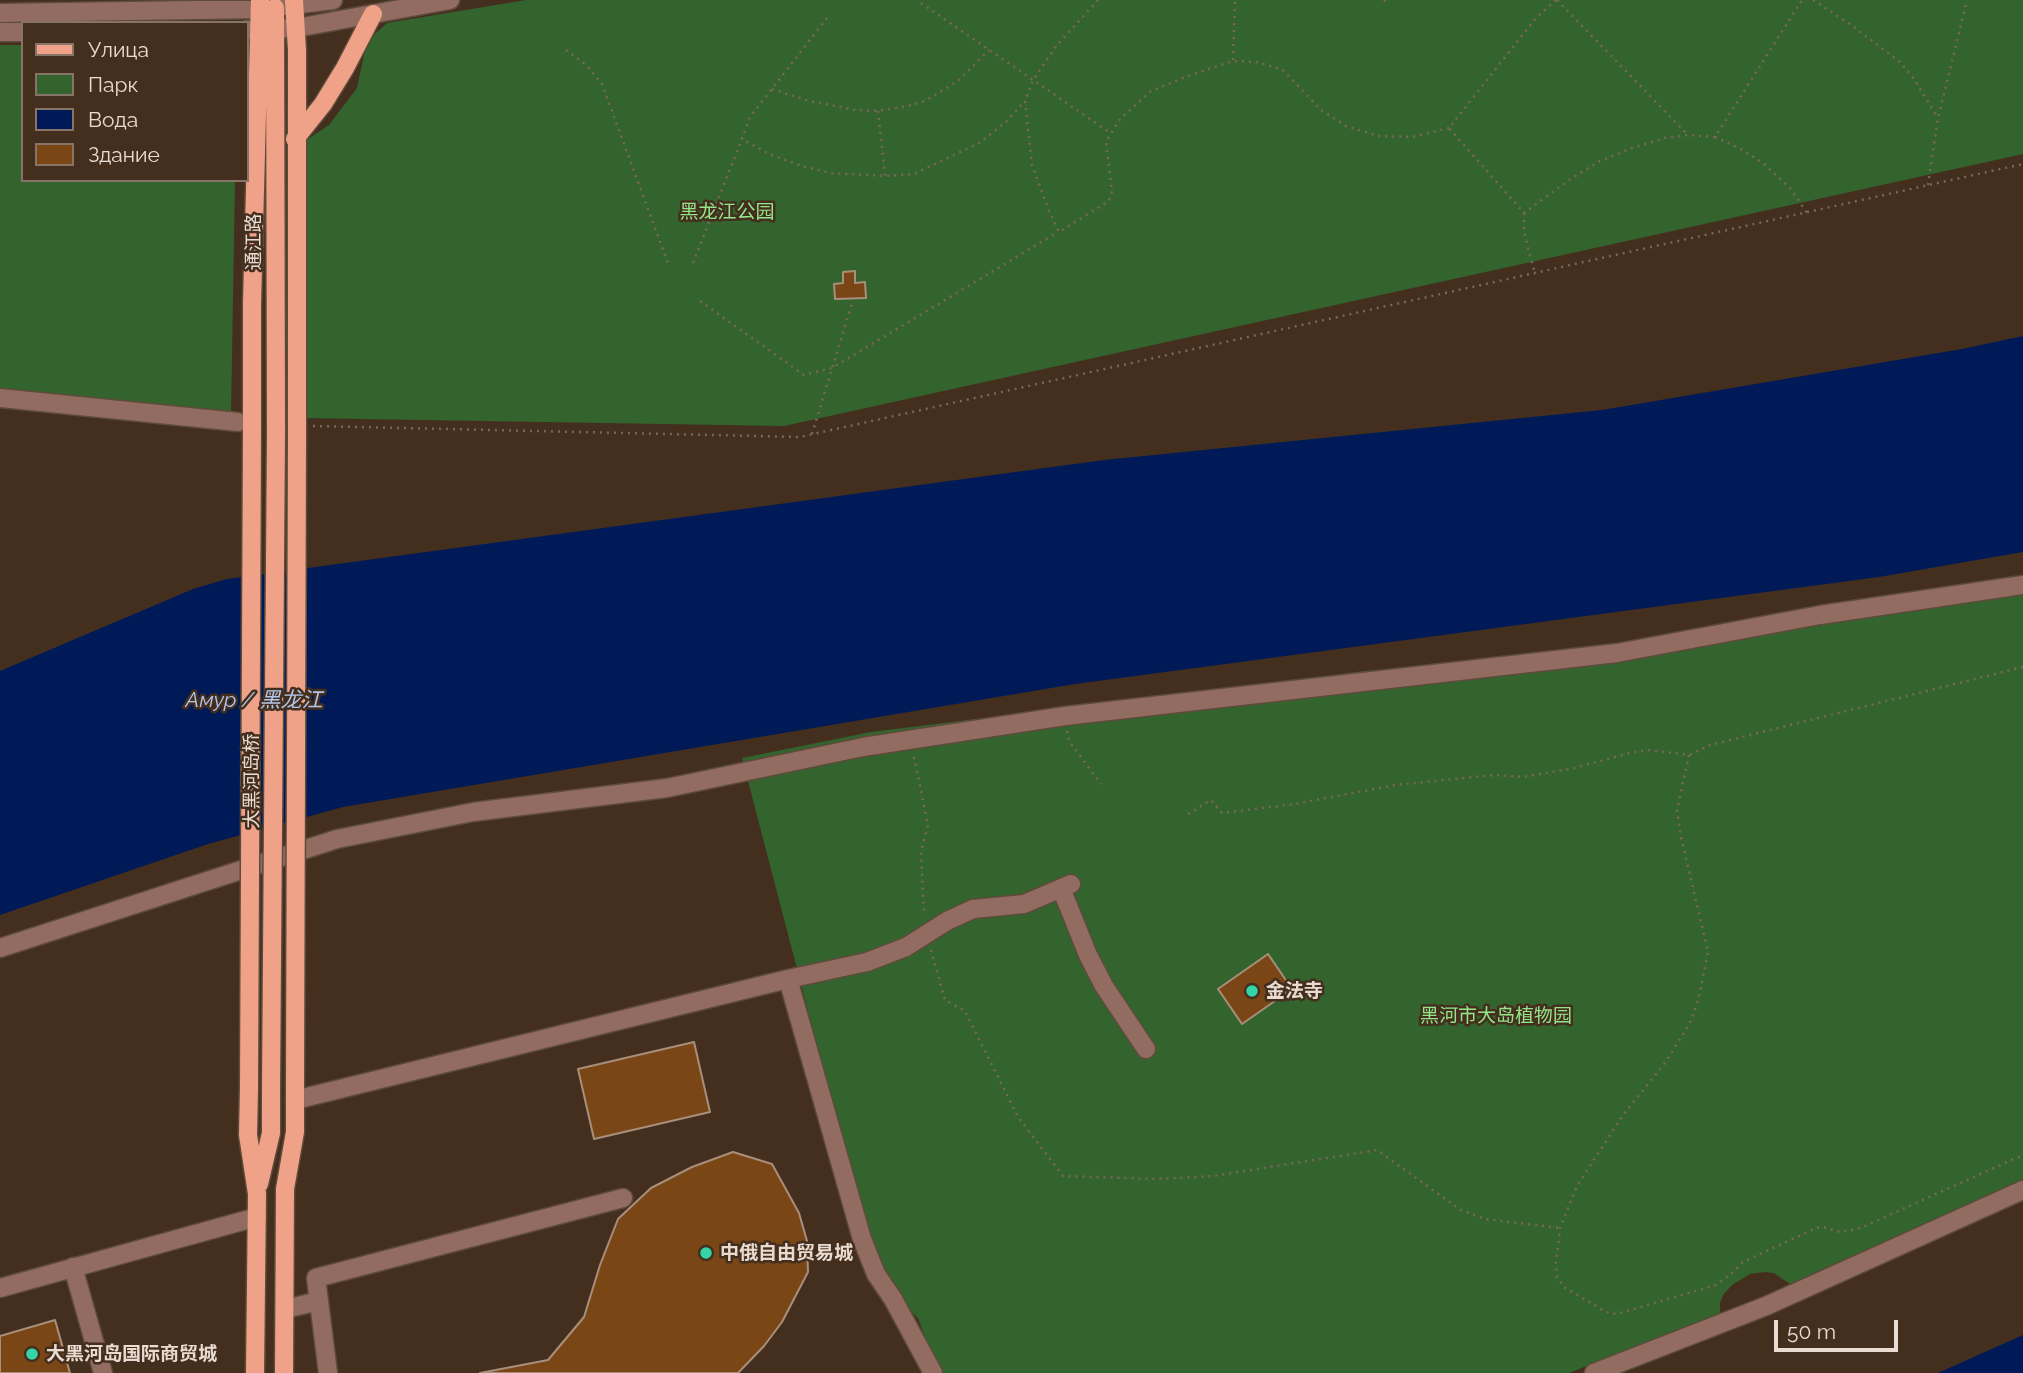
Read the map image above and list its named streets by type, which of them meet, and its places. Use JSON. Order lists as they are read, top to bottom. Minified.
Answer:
{"streets":{"main road":["通江路","大黑河岛桥"]},"crossings":[["通江路","大黑河岛桥"]],"water":["Амур / 黑龙江"],"parks":["黑龙江公园","黑河市大岛植物园"],"places":["金法寺","中俄自由贸易城","大黑河岛国际商贸城"],"legend":["Улица","Парк","Вода","Здание"],"scale_bar":"50 m"}
